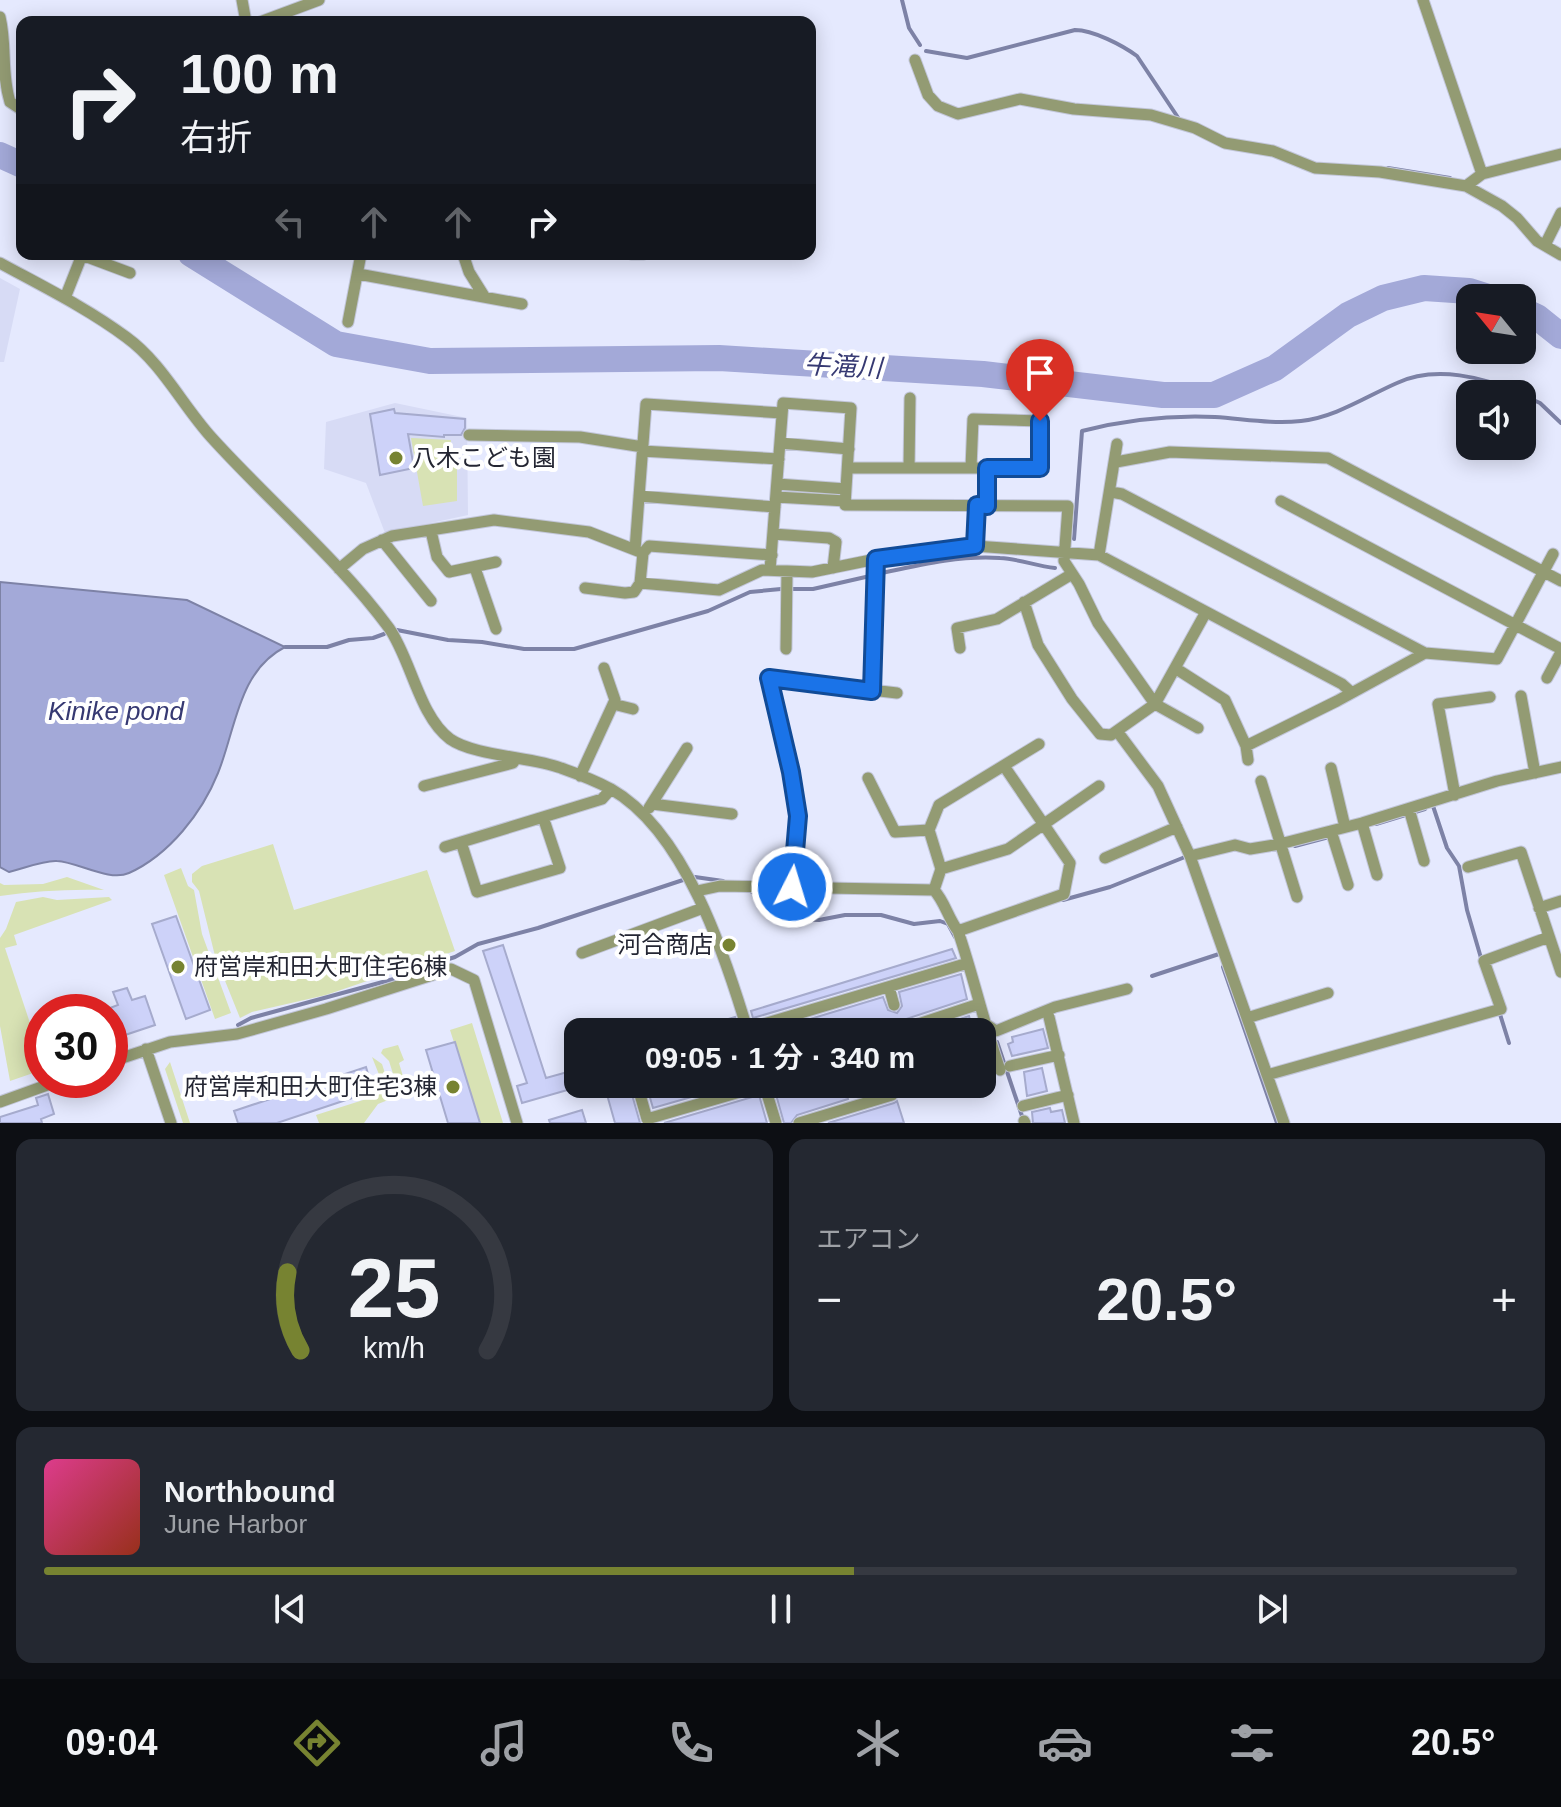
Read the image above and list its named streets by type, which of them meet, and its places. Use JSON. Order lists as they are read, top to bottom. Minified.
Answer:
{"water":["牛滝川","Kinike pond"],"places":["八木こども園","河合商店","府営岸和田大町住宅6棟","府営岸和田大町住宅3棟"],"north":"top left","page":{"turn":["100 m","右折"],"limit":"30","trip":"09:05 · 1 分 · 340 m","tile":"エアコン","heat":["−","20.5°","+"],"song":["Northbound","June Harbor"],"tabs":["09:04","20.5°"],"gauge":["25","km/h"]}}
